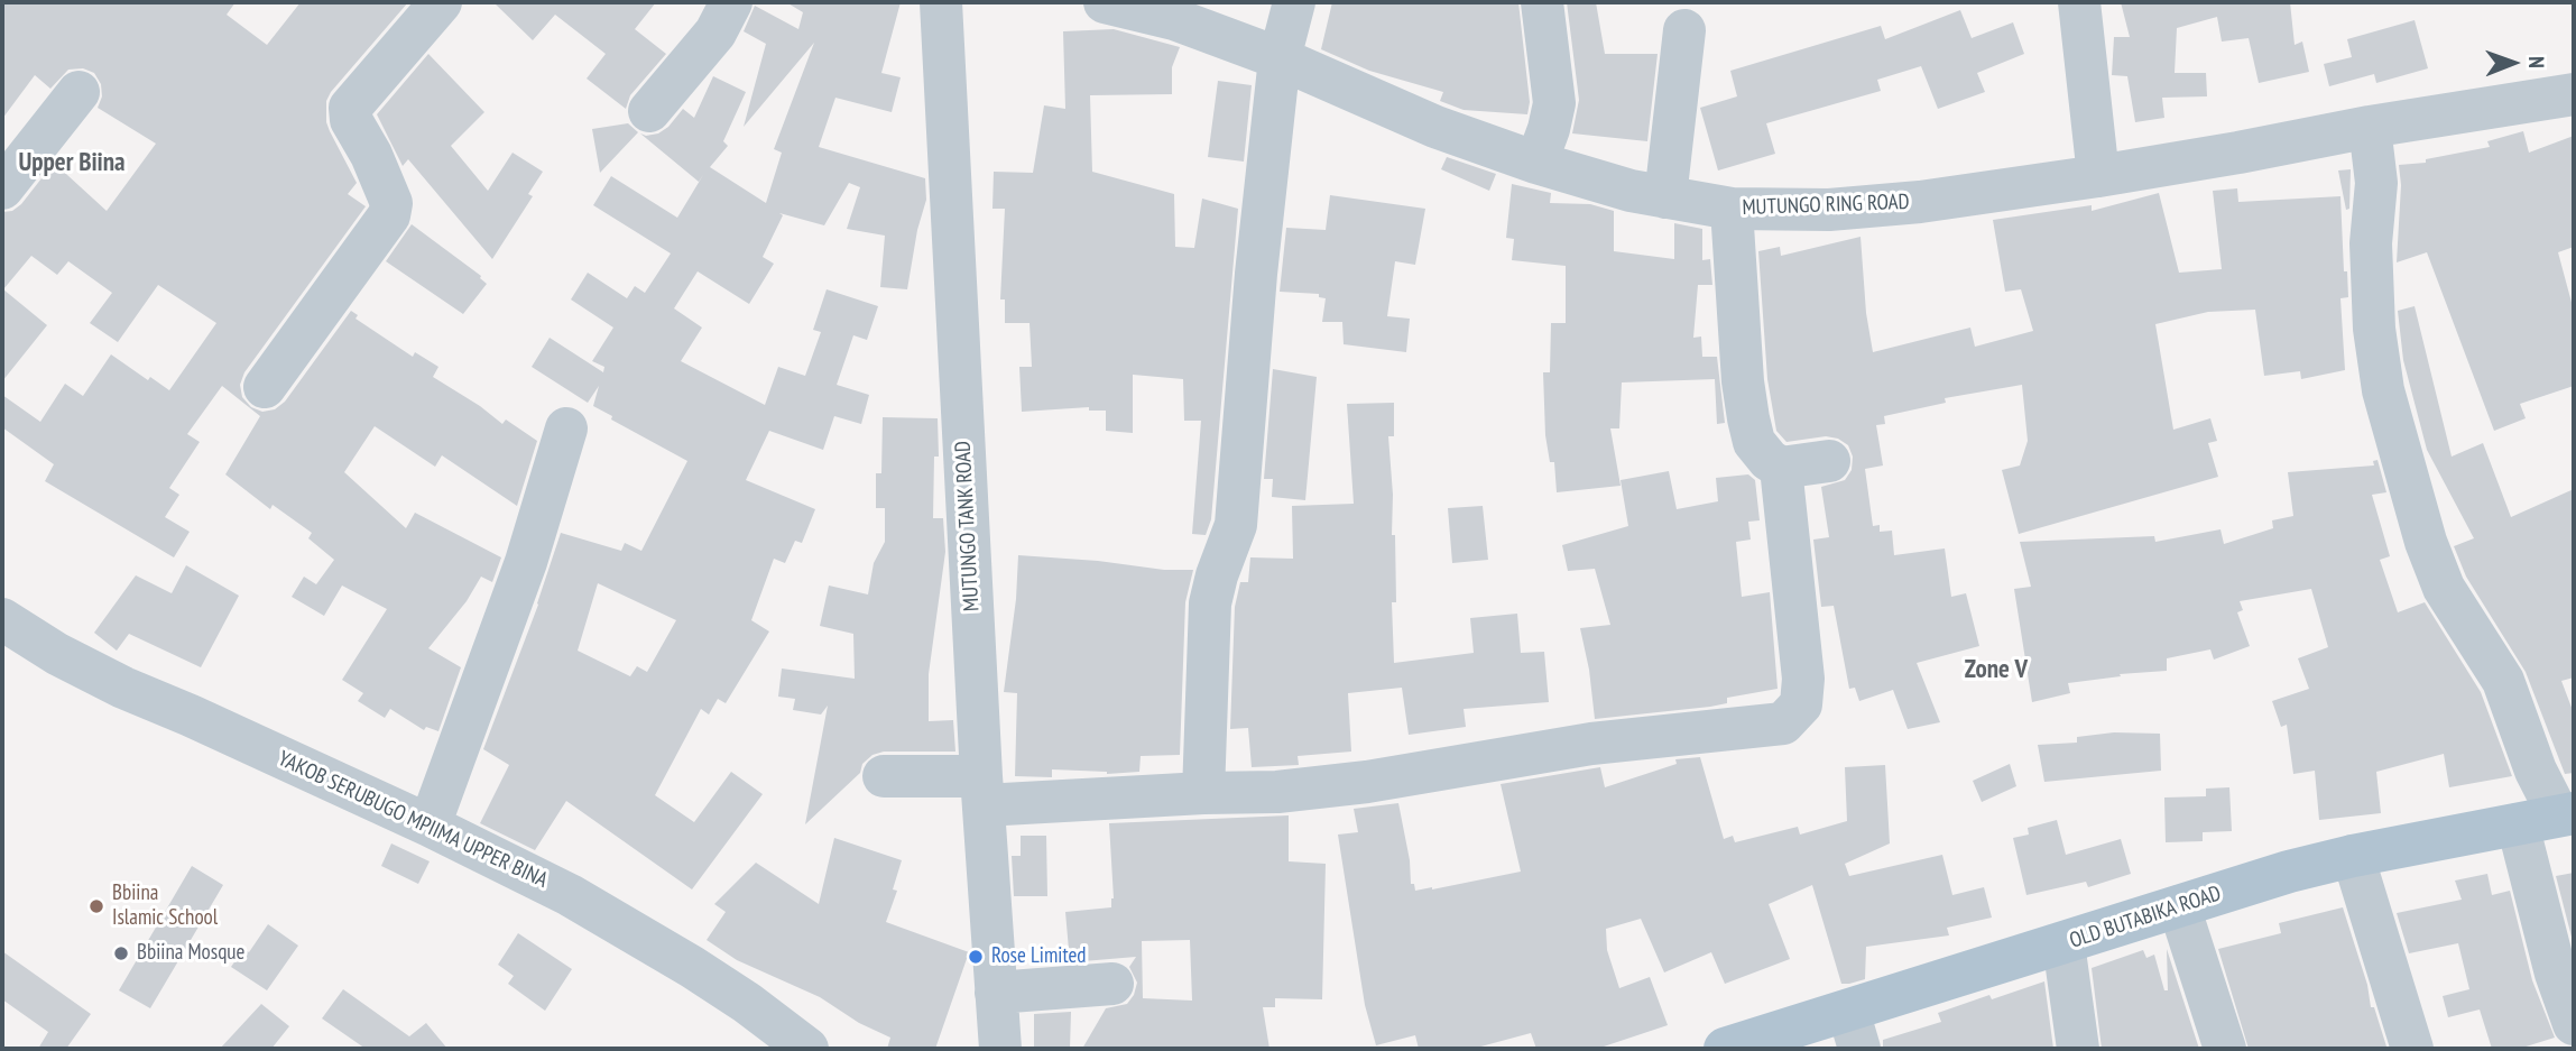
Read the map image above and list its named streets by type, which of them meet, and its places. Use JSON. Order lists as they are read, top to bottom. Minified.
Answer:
{"streets":{"main road":["OLD BUTABIKA ROAD"],"street":["MUTUNGO RING ROAD","MUTUNGO TANK ROAD","YAKOB SERUBUGO MPIIMA UPPER BINA"]},"districts":["Upper Biina","Zone V"],"places":["Bbiina Islamic School","Bbiina Mosque","Rose Limited"],"north":"right"}
